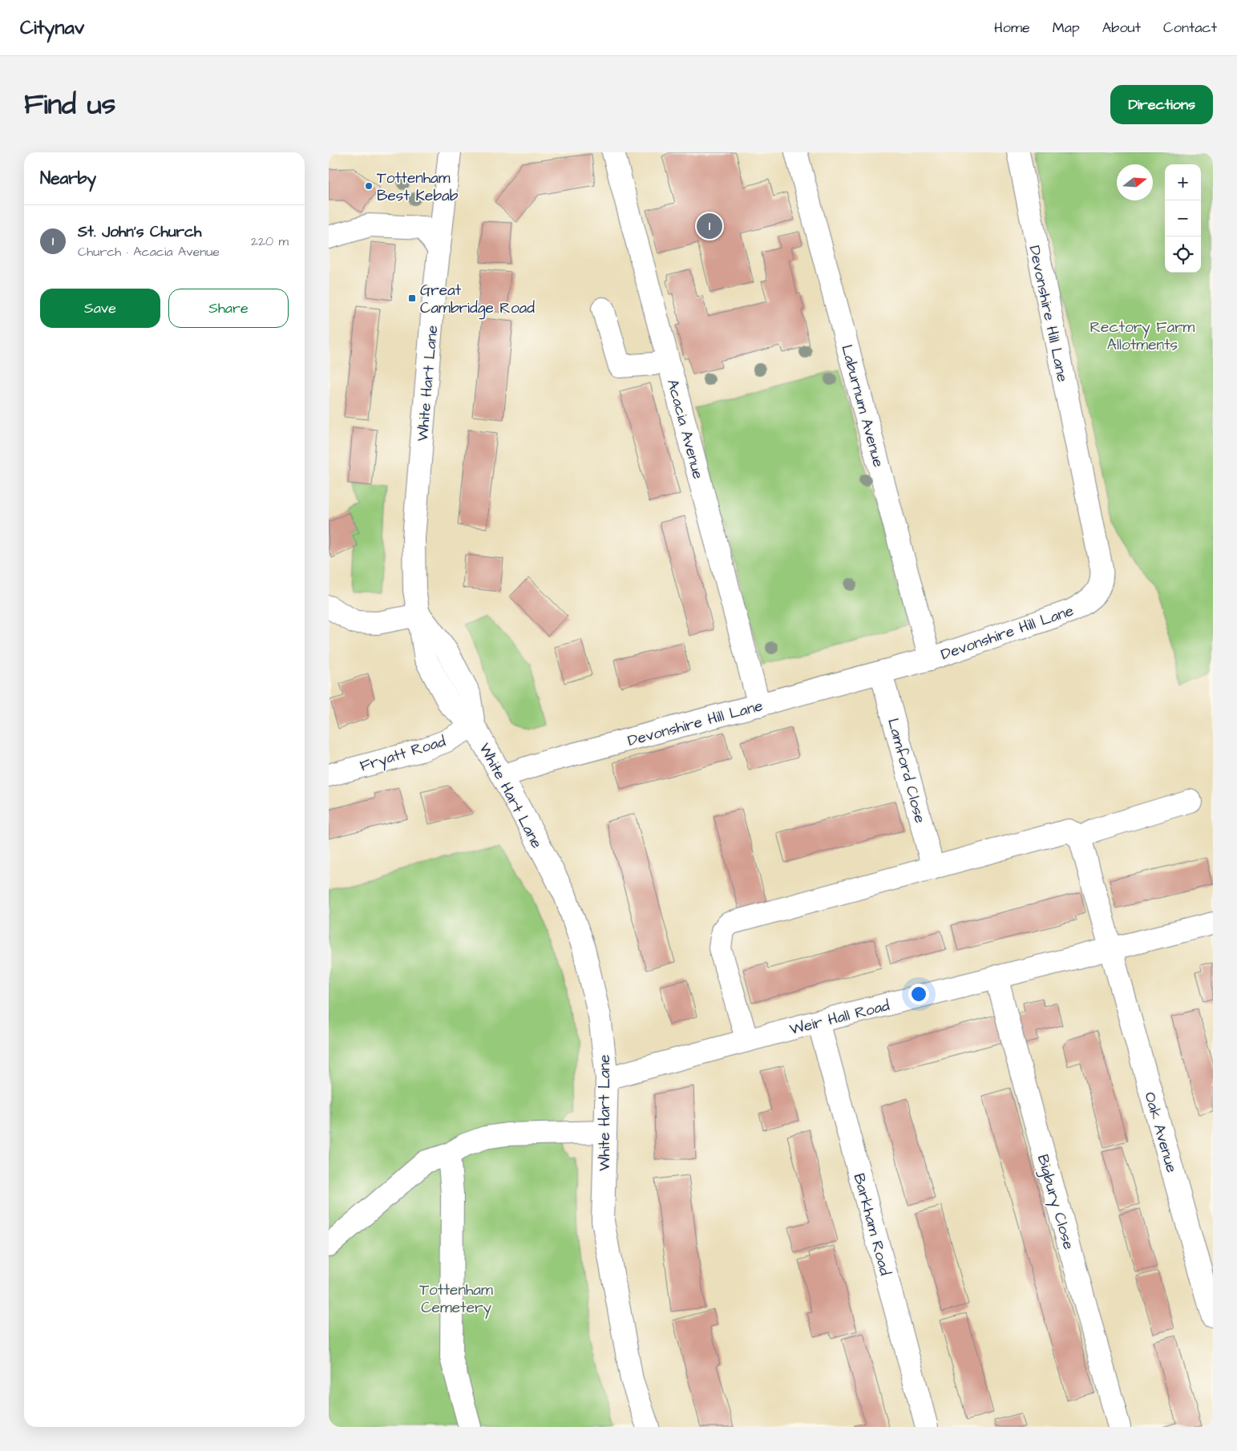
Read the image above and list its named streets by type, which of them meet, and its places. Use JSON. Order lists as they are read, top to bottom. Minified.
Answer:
{"streets":{"street":["Devonshire Hill Lane","White Hart Lane","Laburnum Avenue","Acacia Avenue","Fryatt Road","Lamford Close","Weir Hall Road","Oak Avenue","Bigbury Close","Barkham Road"]},"crossings":[["Devonshire Hill Lane","White Hart Lane"],["Devonshire Hill Lane","Laburnum Avenue"],["Devonshire Hill Lane","Acacia Avenue"],["Devonshire Hill Lane","Lamford Close"],["White Hart Lane","Fryatt Road"],["White Hart Lane","Weir Hall Road"],["Weir Hall Road","Oak Avenue"],["Weir Hall Road","Bigbury Close"],["Weir Hall Road","Barkham Road"]],"parks":["Rectory Farm Allotments","Tottenham Cemetery"],"places":{"other":["Tottenham Best Kebab"],"transit":["Great Cambridge Road"]},"north":"right","page":{"header":"Citynav","nav":["Home","Map","About","Contact"],"title":"Find us","buttons":["Directions",["Save","Share"]],"heading":"Nearby","map_buttons":["+","−"],"list":[{"mark":"1","name":"St. John's Church","note":"Church · Acacia Avenue","value":"220 m"}],"pins":"1"}}
